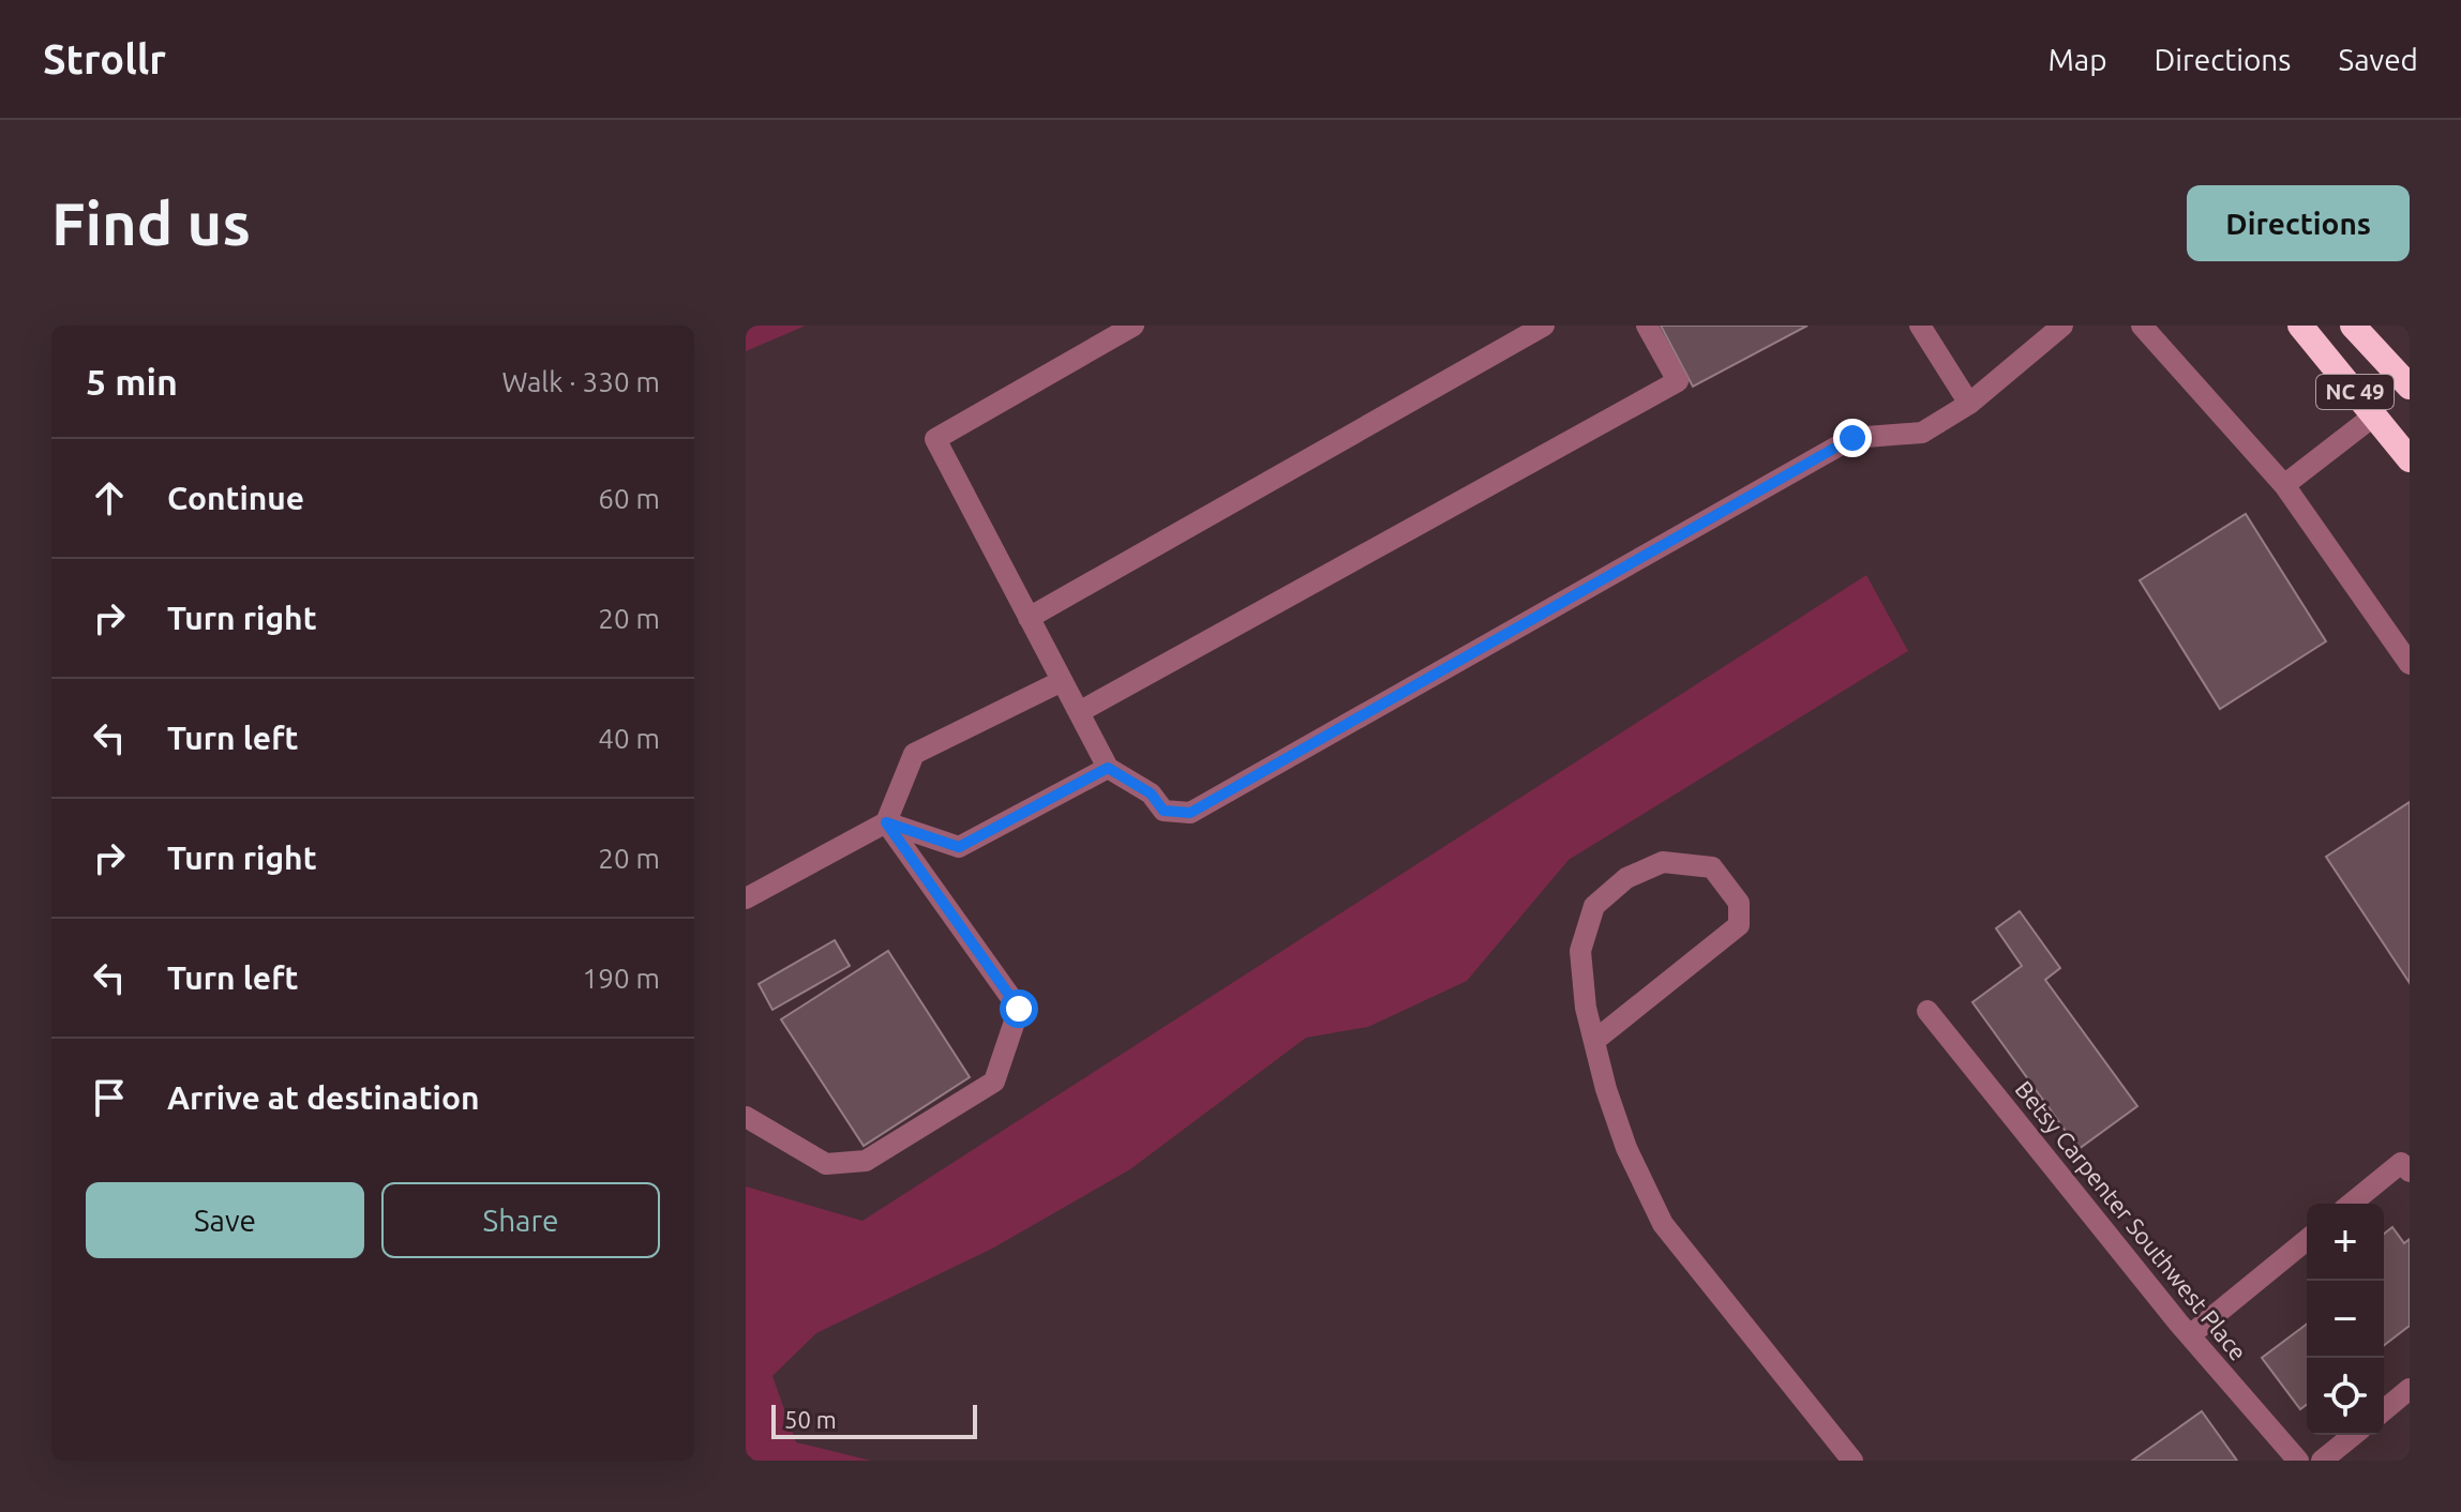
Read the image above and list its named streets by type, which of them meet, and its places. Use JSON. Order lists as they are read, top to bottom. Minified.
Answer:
{"streets":{"highway":["NC 49"],"street":["Betsy Carpenter Southwest Place"]},"scale_bar":"50 m","page":{"header":"Strollr","nav":["Map","Directions","Saved"],"buttons":["Directions",["Save","Share"]],"title":"Find us","heading":["5 min","Walk · 330 m"],"list":[["Continue","60 m"],["Turn right","20 m"],["Turn left","40 m"],["Turn right","20 m"],["Turn left","190 m"],"Arrive at destination"],"map_buttons":["+","−"],"scale":"50 m"}}
